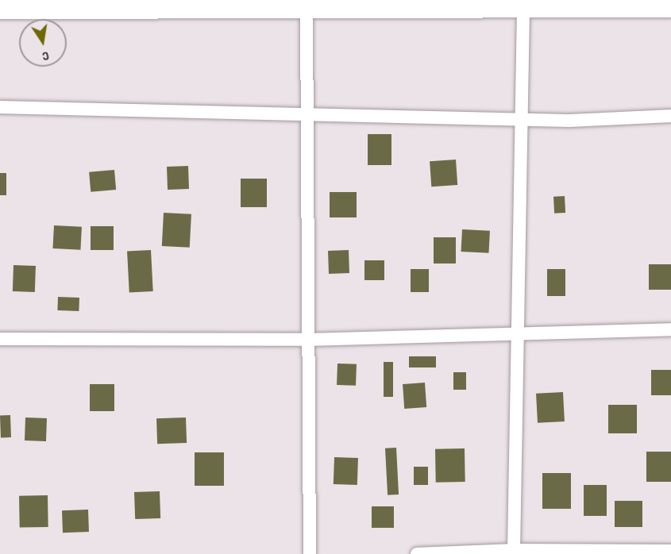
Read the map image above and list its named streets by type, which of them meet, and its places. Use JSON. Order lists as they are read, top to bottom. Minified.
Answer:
{"north":"bottom"}
